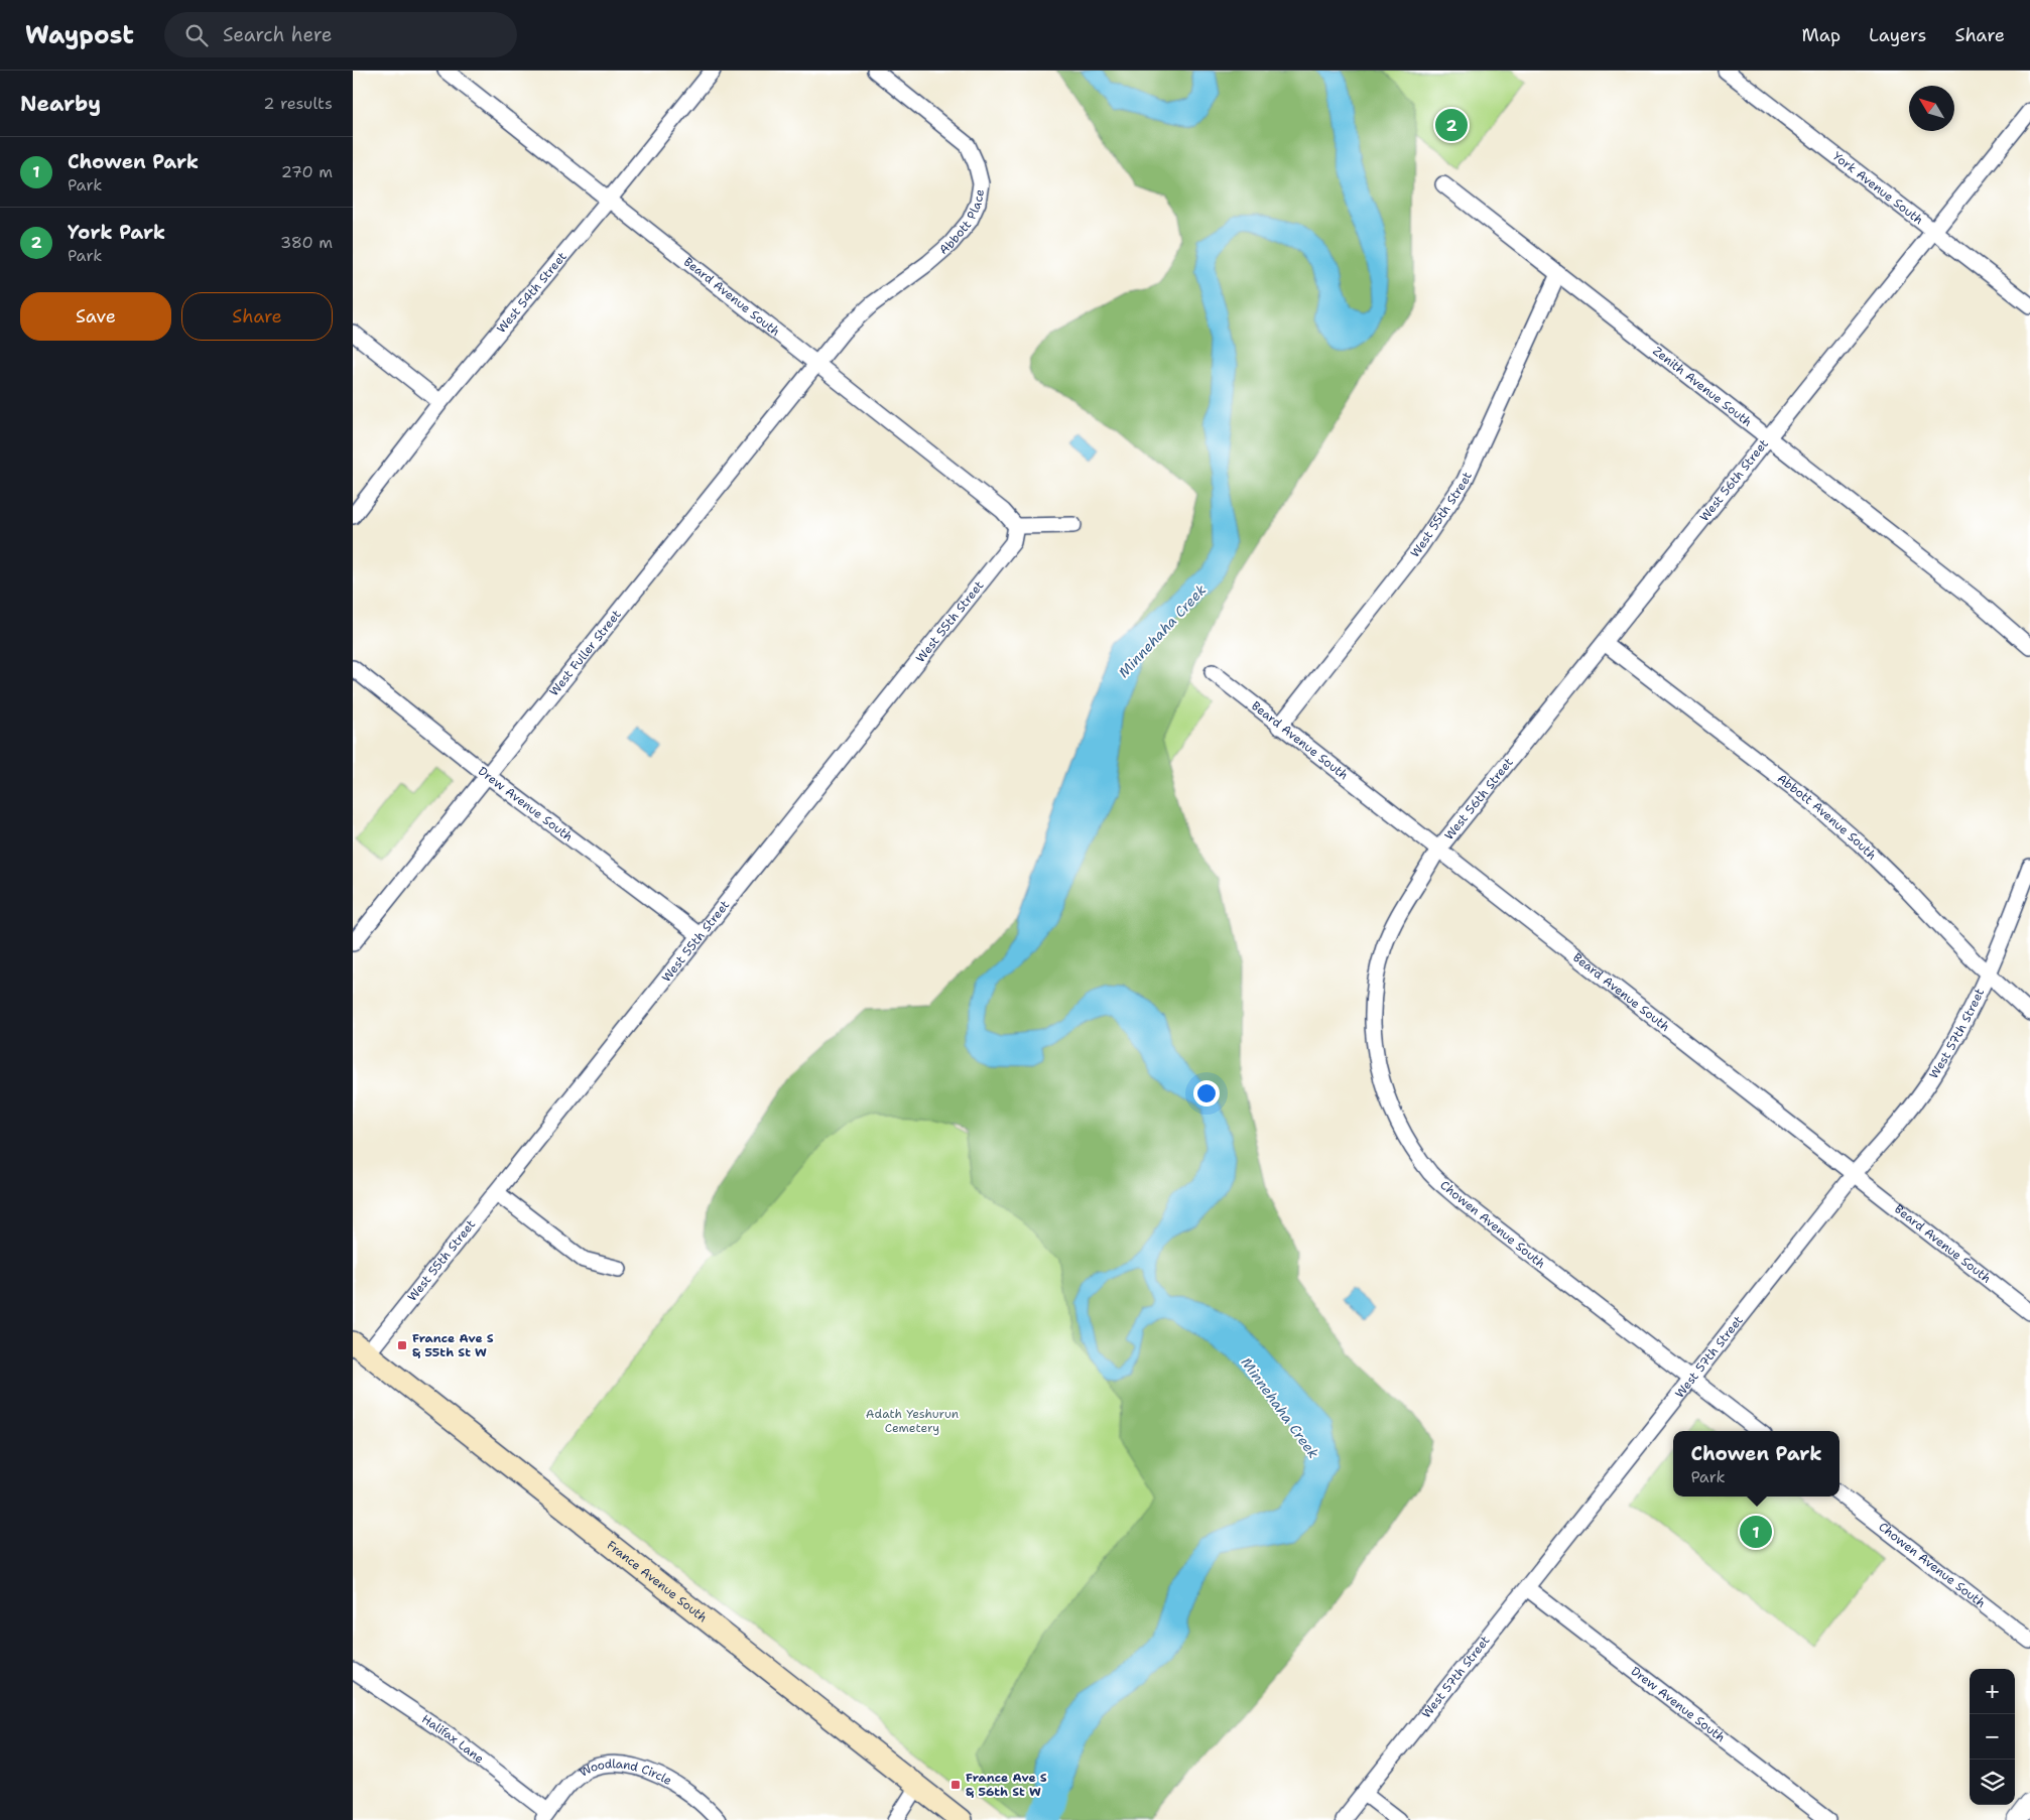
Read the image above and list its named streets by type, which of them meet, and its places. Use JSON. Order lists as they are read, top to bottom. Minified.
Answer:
{"streets":{"main road":["France Avenue South"],"street":["York Avenue South","Abbott Place","West 54th Street","Beard Avenue South","Zenith Avenue South","West 56th Street","West 55th Street","West Fuller Street","Drew Avenue South","Abbott Avenue South","West 57th Street","Chowen Avenue South","Halifax Lane","Woodland Circle"]},"crossings":[["York Avenue South","West 56th Street"],["Abbott Place","Beard Avenue South"],["Abbott Place","West Fuller Street"],["West 54th Street","Beard Avenue South"],["Beard Avenue South","West 56th Street"],["Beard Avenue South","West 55th Street"],["Beard Avenue South","West Fuller Street"],["Beard Avenue South","West 57th Street"],["Beard Avenue South","Chowen Avenue South"],["Zenith Avenue South","West 56th Street"],["Zenith Avenue South","West 55th Street"],["West 56th Street","Abbott Avenue South"],["West 56th Street","Chowen Avenue South"],["West 55th Street","Drew Avenue South"],["West 55th Street","France Avenue South"],["West Fuller Street","Drew Avenue South"],["Drew Avenue South","West 57th Street"],["Abbott Avenue South","West 57th Street"],["West 57th Street","Chowen Avenue South"],["Halifax Lane","Woodland Circle"]],"water":["Minnehaha Creek"],"parks":["Adath Yeshurun Cemetery"],"places":{"transit":["France Ave S & 55th St W","France Ave S & 56th St W"]},"north":"top left","page":{"header":"Waypost","search":"Search here","nav":["Map","Layers","Share"],"heading":["Nearby","2 results"],"pins":["2","1"],"list":[{"mark":"1","name":"Chowen Park","note":"Park","value":"270 m"},{"mark":"2","name":"York Park","note":"Park","value":"380 m"}],"buttons":["Save","Share"],"popup":["Chowen Park","Park"],"map_buttons":["+","−"]}}
